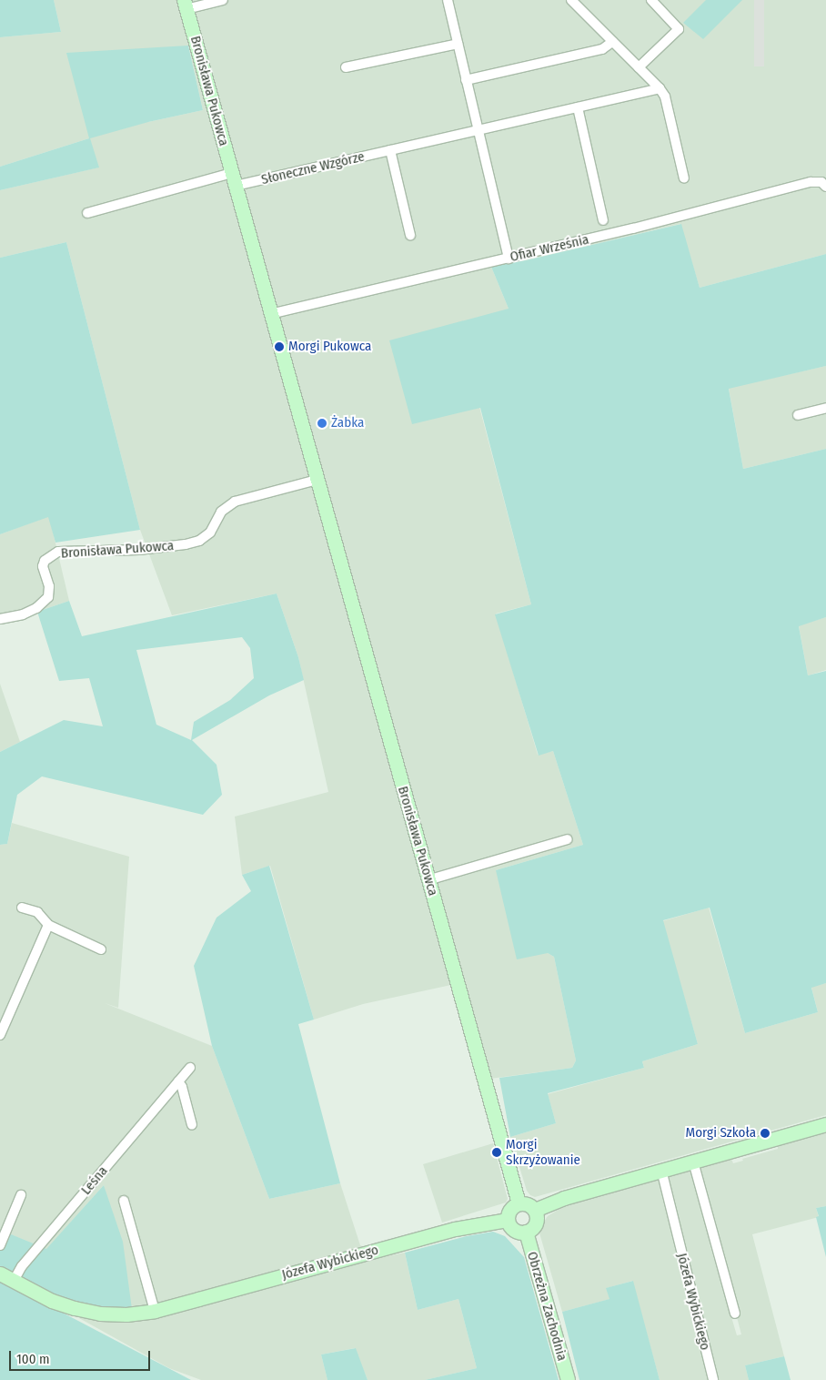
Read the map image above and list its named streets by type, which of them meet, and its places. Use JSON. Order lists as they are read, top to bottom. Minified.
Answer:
{"streets":{"street":["Bronisława Pukowca","Słoneczne Wzgórze","Ofiar Września","Leśna","Józefa Wybickiego","Obrzeżna Zachodnia"]},"crossings":[["Bronisława Pukowca","Słoneczne Wzgórze"],["Bronisława Pukowca","Ofiar Września"],["Bronisława Pukowca","Józefa Wybickiego"],["Bronisława Pukowca","Obrzeżna Zachodnia"],["Leśna","Józefa Wybickiego"],["Józefa Wybickiego","Obrzeżna Zachodnia"]],"places":["Morgi Pukowca","Żabka","Morgi Szkoła","Morgi Skrzyżowanie"],"scale_bar":"100 m"}
